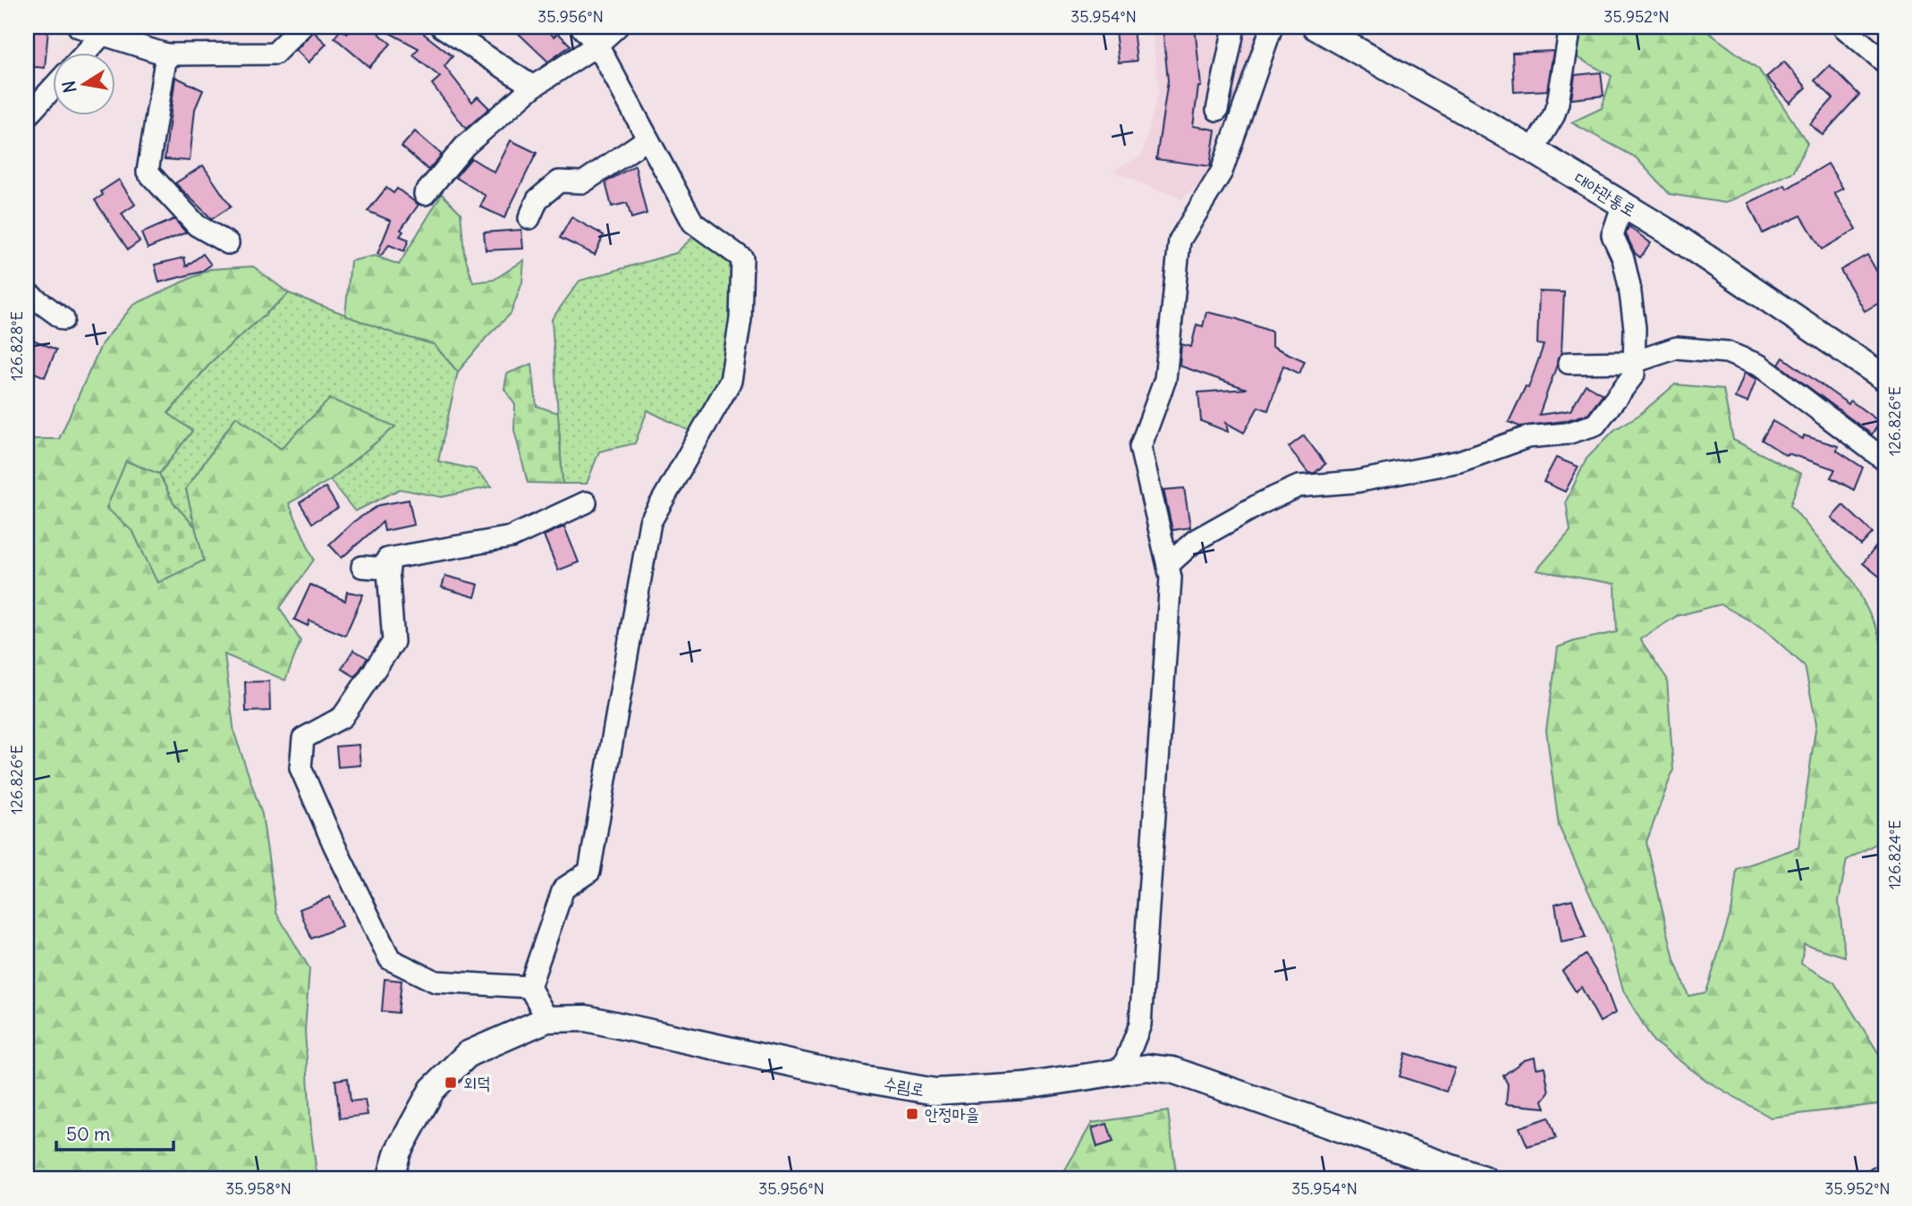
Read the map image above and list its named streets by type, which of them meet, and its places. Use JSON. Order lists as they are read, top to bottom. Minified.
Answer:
{"streets":{"main road":["대야관통로","수림로"]},"places":{"transit":["외덕","안정마을"]},"scale_bar":"50 m","north":"left","coordinates":["35.956°N","35.954°N","35.952°N","126.828°E","126.826°E","126.824°E","35.958°N"]}
